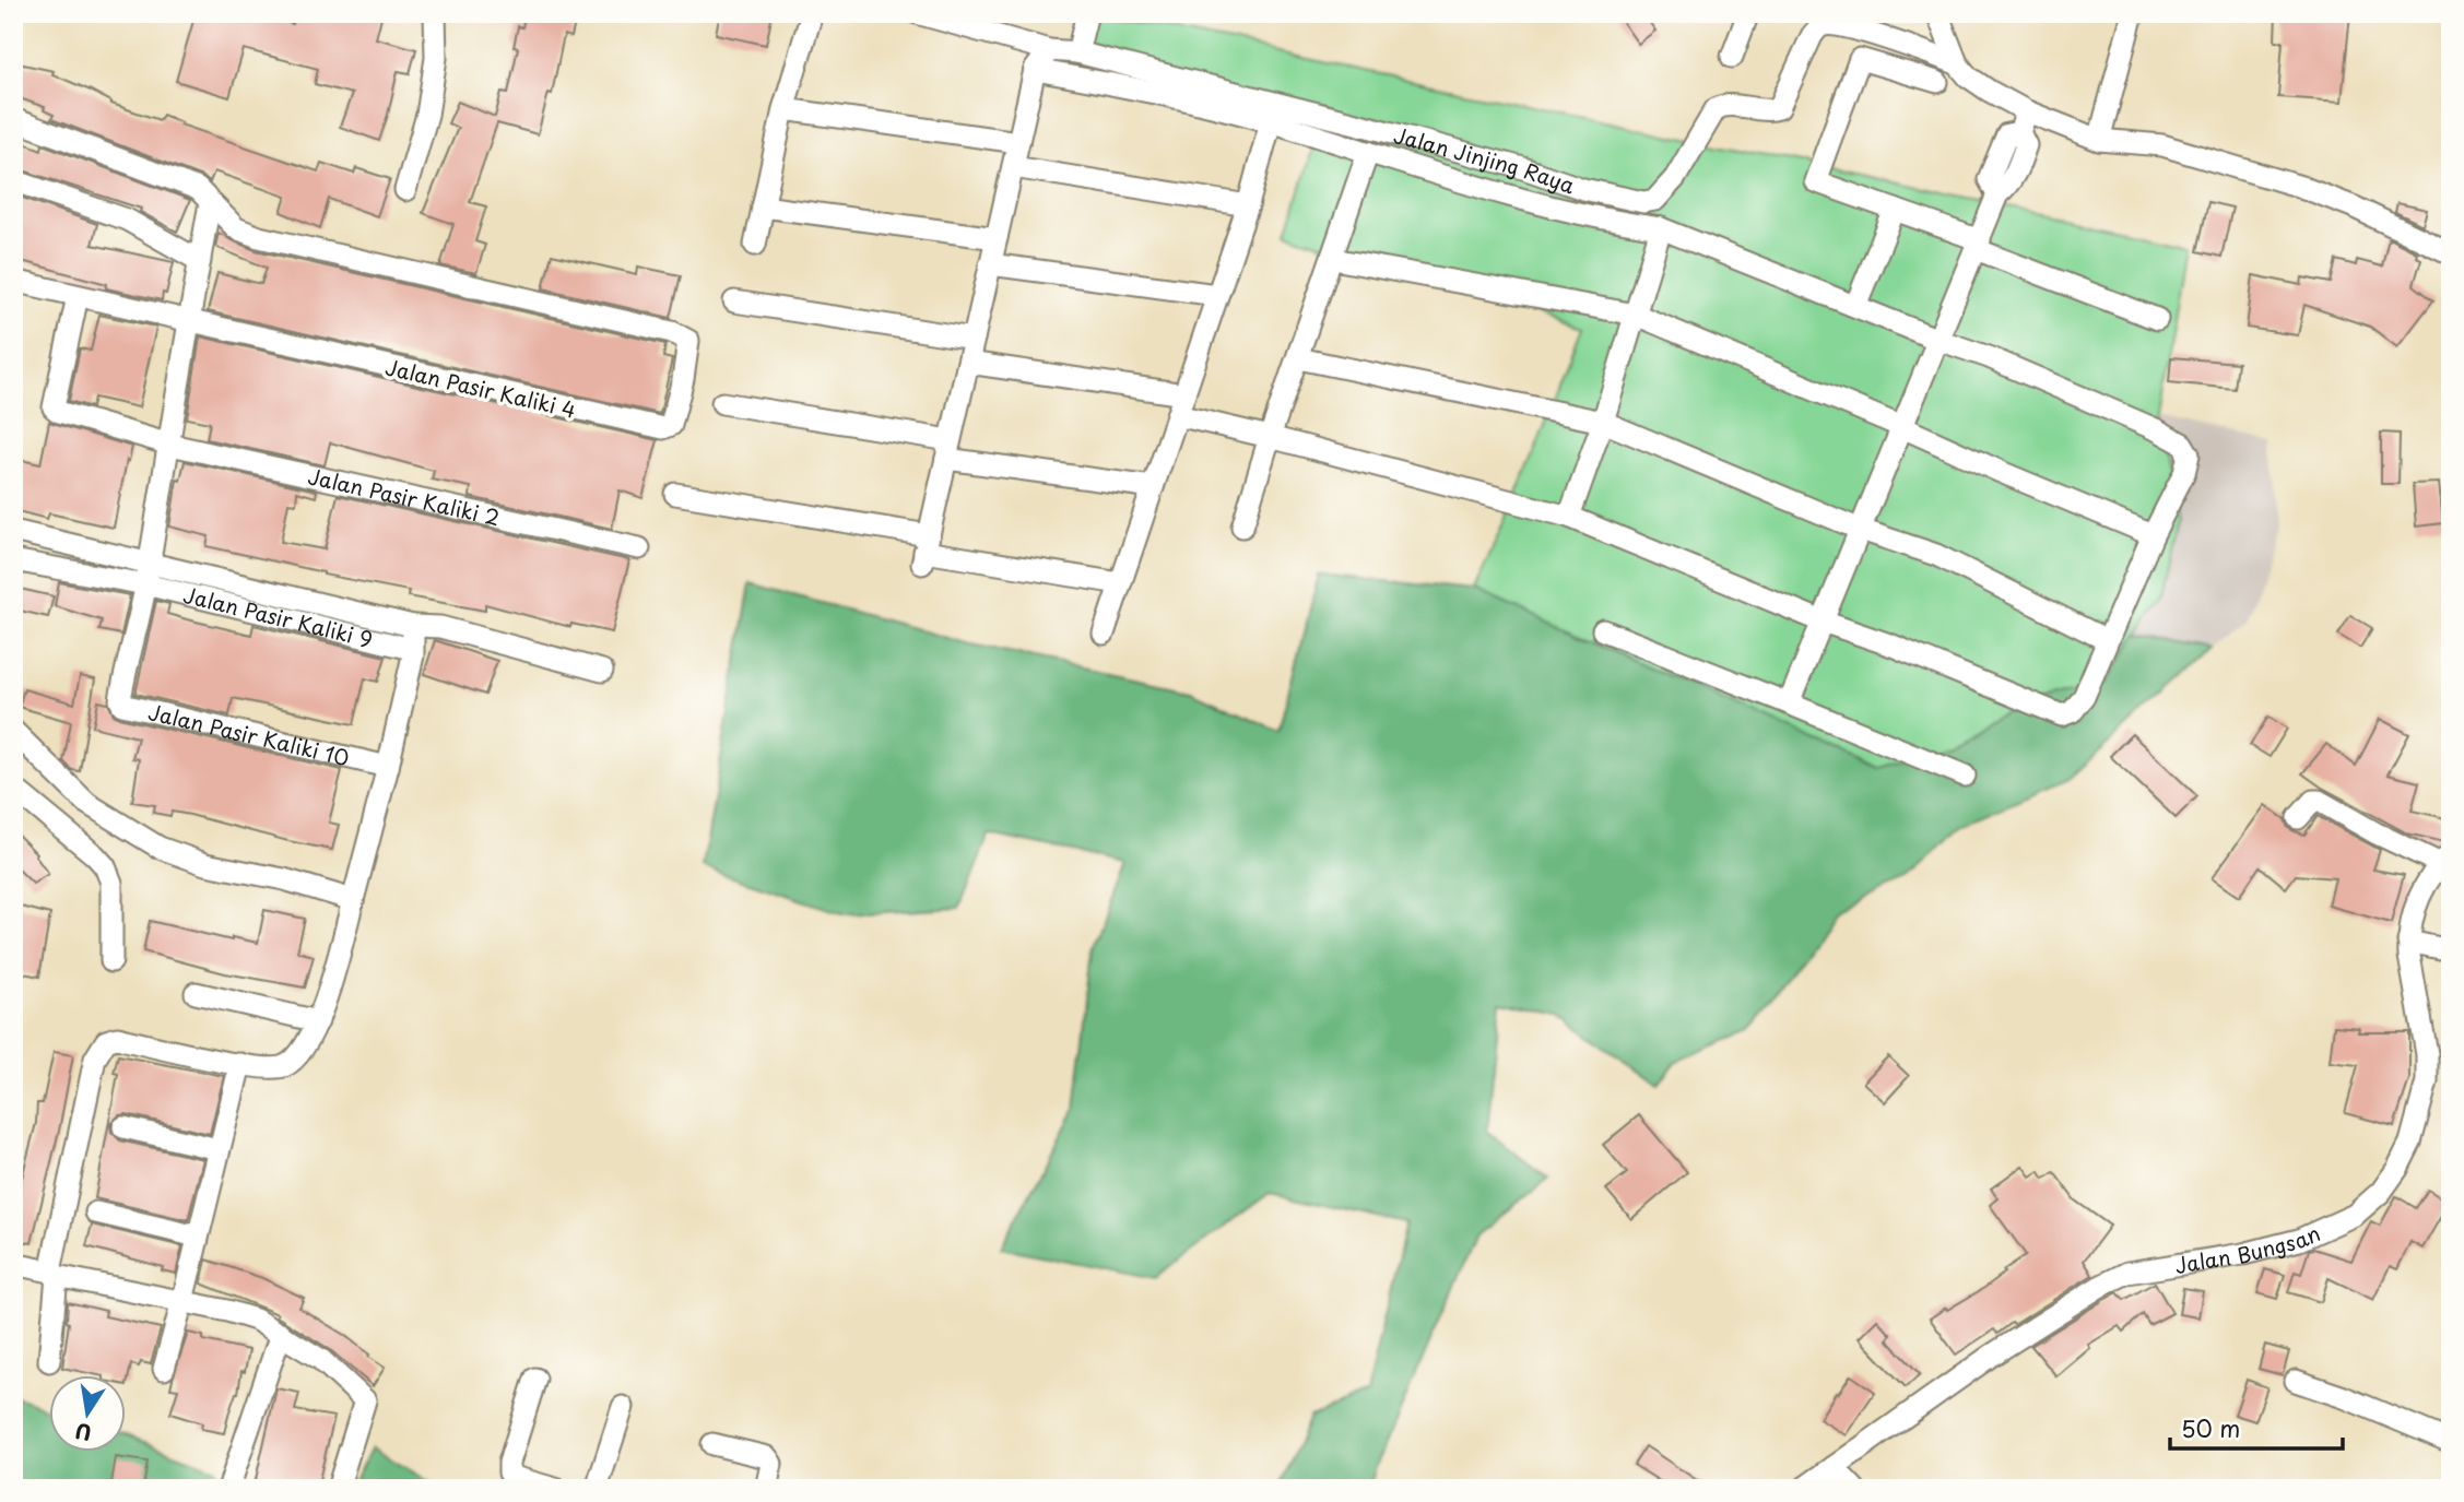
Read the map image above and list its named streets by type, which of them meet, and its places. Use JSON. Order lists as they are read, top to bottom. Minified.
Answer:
{"streets":{"street":["Jalan Jinjing Raya","Jalan Pasir Kaliki 4","Jalan Pasir Kaliki 2","Jalan Pasir Kaliki 9","Jalan Pasir Kaliki 10","Jalan Bungsan"]},"crossings":[["Jalan Pasir Kaliki 4","Jalan Pasir Kaliki 2"],["Jalan Pasir Kaliki 9","Jalan Pasir Kaliki 10"]],"scale_bar":"50 m","north":"bottom"}
